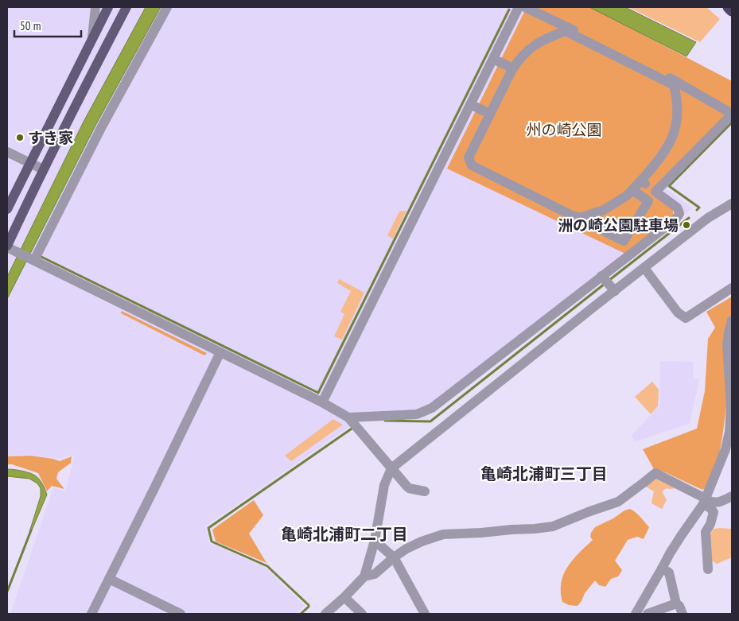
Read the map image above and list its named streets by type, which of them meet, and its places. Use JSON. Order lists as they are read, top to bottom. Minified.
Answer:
{"districts":["亀崎北浦町三丁目","亀崎北浦町二丁目"],"parks":["州の崎公園"],"places":["すき家","洲の崎公園駐車場"],"scale_bar":"50 m"}
